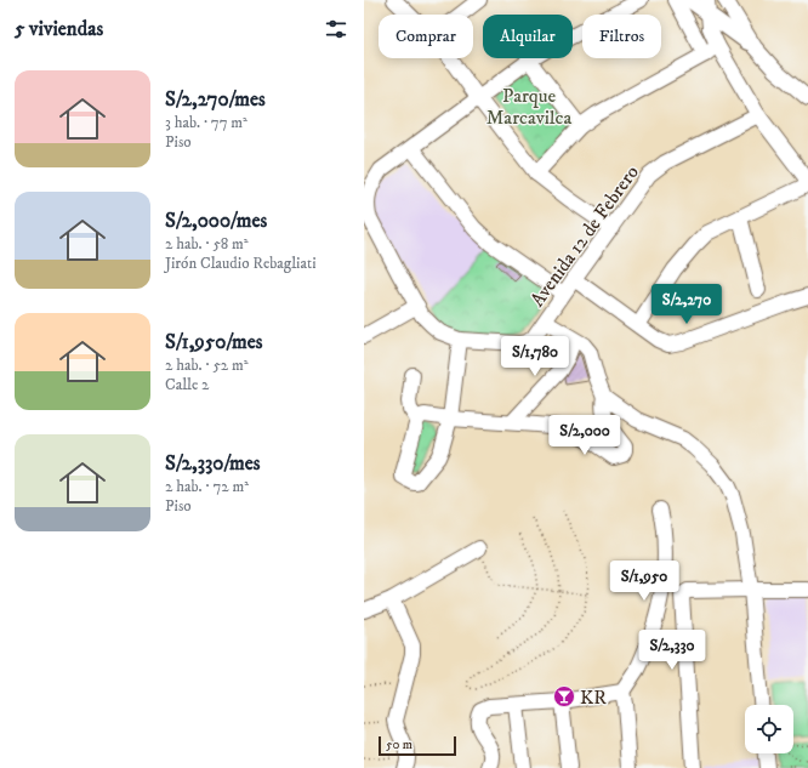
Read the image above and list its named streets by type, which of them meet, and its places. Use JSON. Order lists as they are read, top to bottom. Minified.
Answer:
{"streets":{"street":["Avenida 12 de Febrero"]},"parks":["Parque Marcavilca"],"places":{"bar":["KR"]},"scale_bar":"50 m","page":{"heading":"5 viviendas","chip":["Comprar","Alquilar","Filtros"],"list":[{"name":"S/2,270/mes","note":"3 hab. · 77 m² · Piso"},{"name":"S/2,000/mes","note":"2 hab. · 58 m² · Jirón Claudio Rebagliati"},{"name":"S/1,950/mes","note":"2 hab. · 52 m² · Calle 2"},{"name":"S/2,330/mes","note":"2 hab. · 72 m² · Piso"}],"price":["S/2,270","S/1,780","S/2,000","S/1,950","S/2,330"],"scale":"50 m"}}
